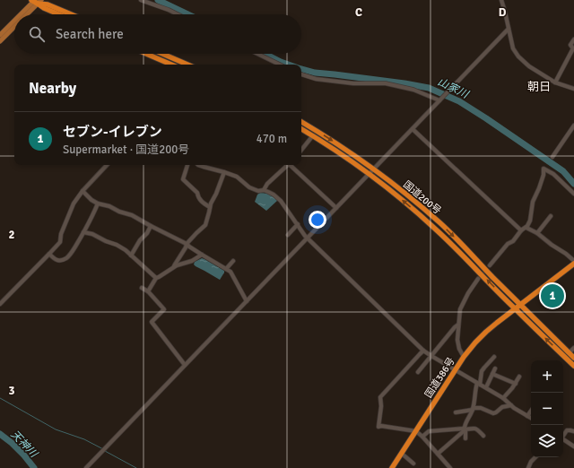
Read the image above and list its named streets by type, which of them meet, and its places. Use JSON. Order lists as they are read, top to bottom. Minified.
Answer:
{"streets":{"highway":["国道200号","国道386号"]},"crossings":[["国道200号","国道386号"]],"districts":["朝日"],"water":["山家川","天神川"],"page":{"search":"Search here","heading":"Nearby","list":[{"mark":"1","name":"セブン-イレブン","note":"Supermarket · 国道200号","value":"470 m"}],"pins":"1","map_buttons":["+","−"]},"grid":{"columns":["C","D"],"rows":["2","3"]}}
